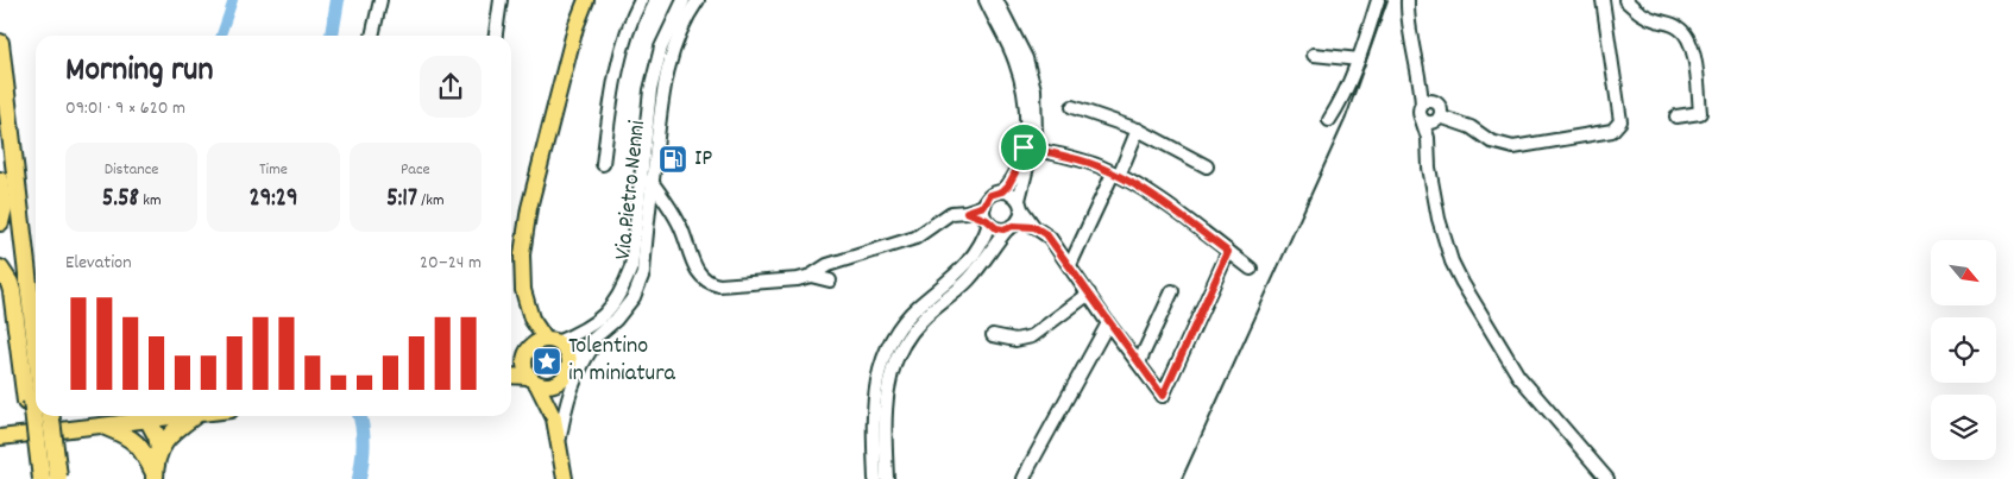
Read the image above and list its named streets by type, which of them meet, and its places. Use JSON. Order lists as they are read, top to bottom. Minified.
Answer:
{"streets":{"street":["Via Pietro Nenni"]},"places":{"fuel station":["IP"],"place":["Tolentino in miniatura"]},"north":"bottom right","page":{"heading":["Morning run","09:01 · 9 × 620 m"],"stats":[["Distance","5.58 km"],["Time","29:29"],["Pace","5:17 /km"]],"chart":["Elevation","20–24 m"]}}
